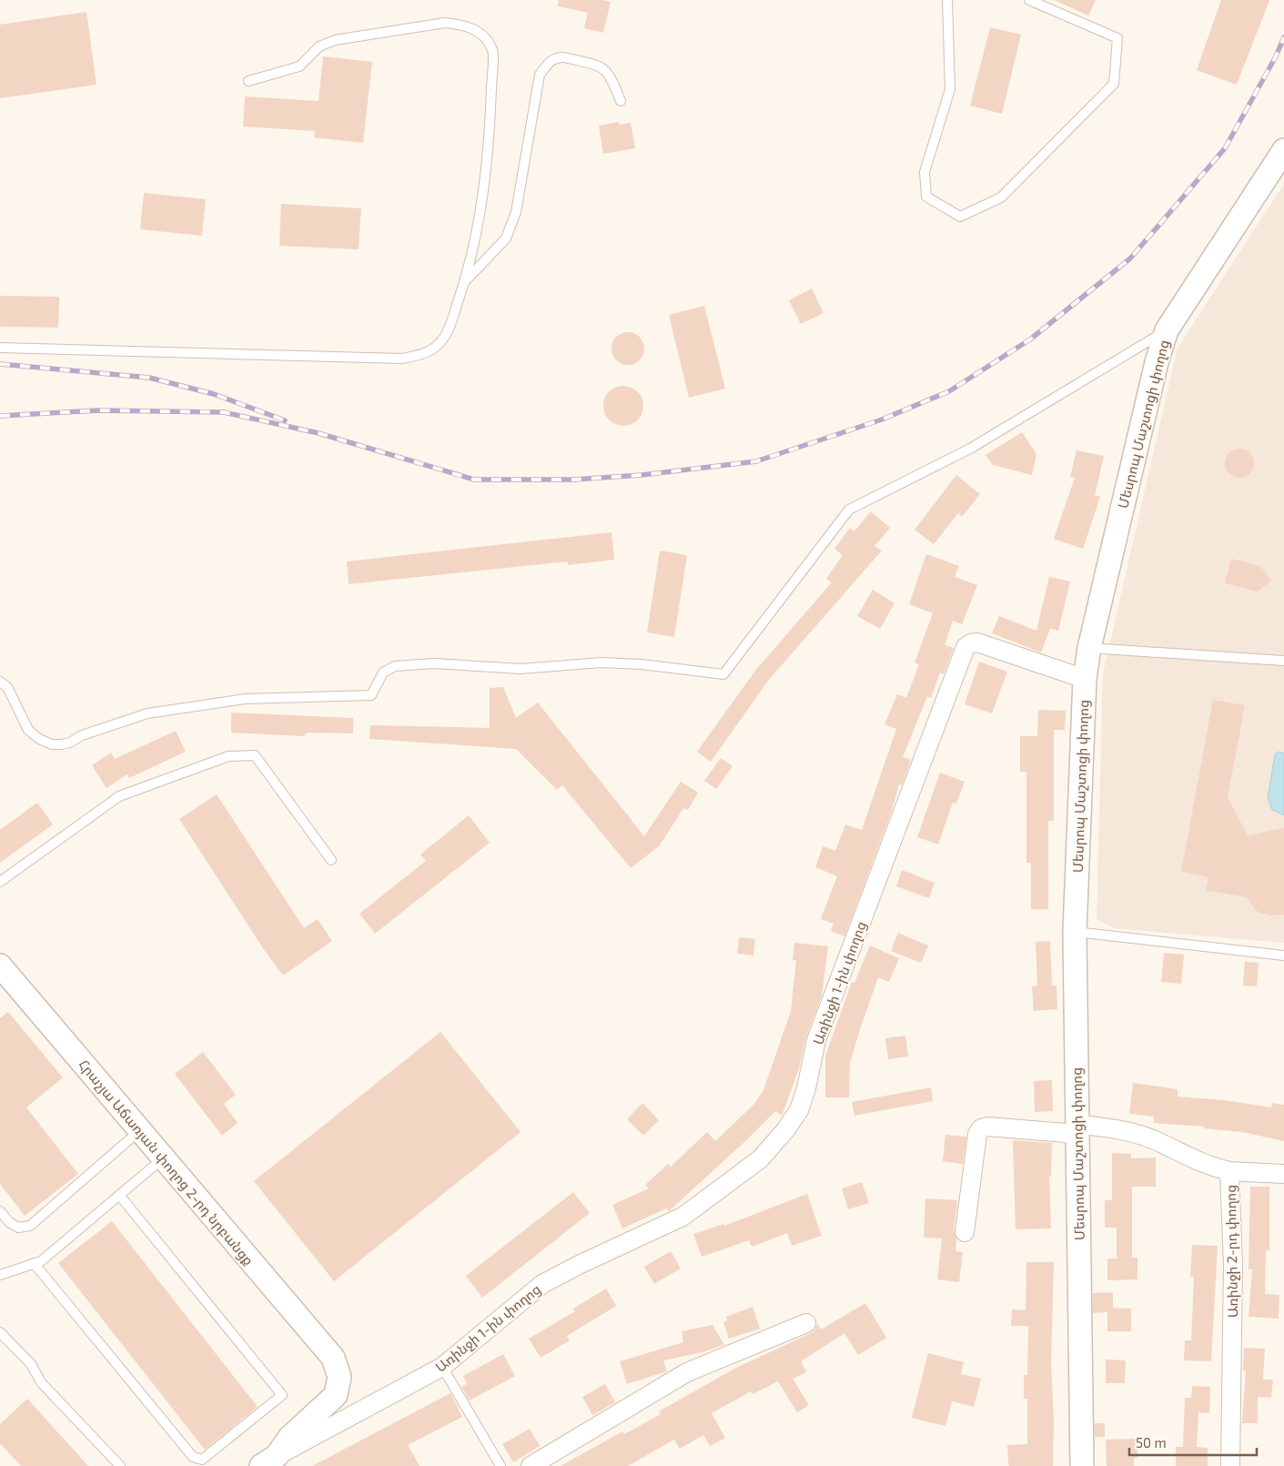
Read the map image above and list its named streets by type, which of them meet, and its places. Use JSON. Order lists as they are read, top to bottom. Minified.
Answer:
{"streets":{"street":["Մեսրոպ Մաշտոցի փողոց","Առինջի 1-ին փողոց","Հրաչյա Աճառյան փողոց 2-րդ նրբանցք","Առինջի 2-րդ փողոց"]},"crossings":[["Մեսրոպ Մաշտոցի փողոց","Առինջի 1-ին փողոց"],["Մեսրոպ Մաշտոցի փողոց","Առինջի 2-րդ փողոց"],["Առինջի 1-ին փողոց","Հրաչյա Աճառյան փողոց 2-րդ նրբանցք"]],"scale_bar":"50 m"}
